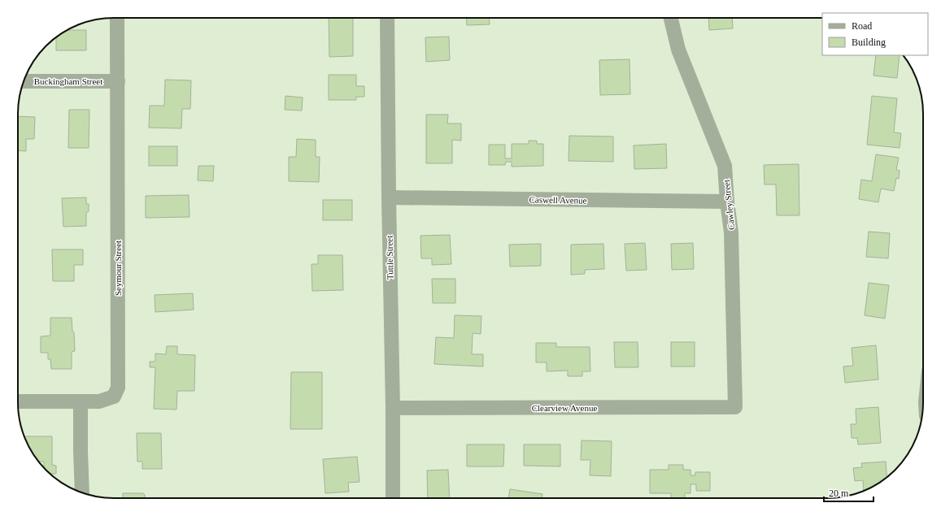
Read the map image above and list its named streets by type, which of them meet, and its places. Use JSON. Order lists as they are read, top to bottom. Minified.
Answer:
{"streets":{"street":["Buckingham Street","Caswell Avenue","Cawley Street","Tuttle Street","Seymour Street","Clearview Avenue"]},"crossings":[["Buckingham Street","Seymour Street"],["Caswell Avenue","Cawley Street"],["Caswell Avenue","Tuttle Street"],["Cawley Street","Clearview Avenue"],["Tuttle Street","Clearview Avenue"]],"legend":["Road","Building"],"scale_bar":"20 m"}
